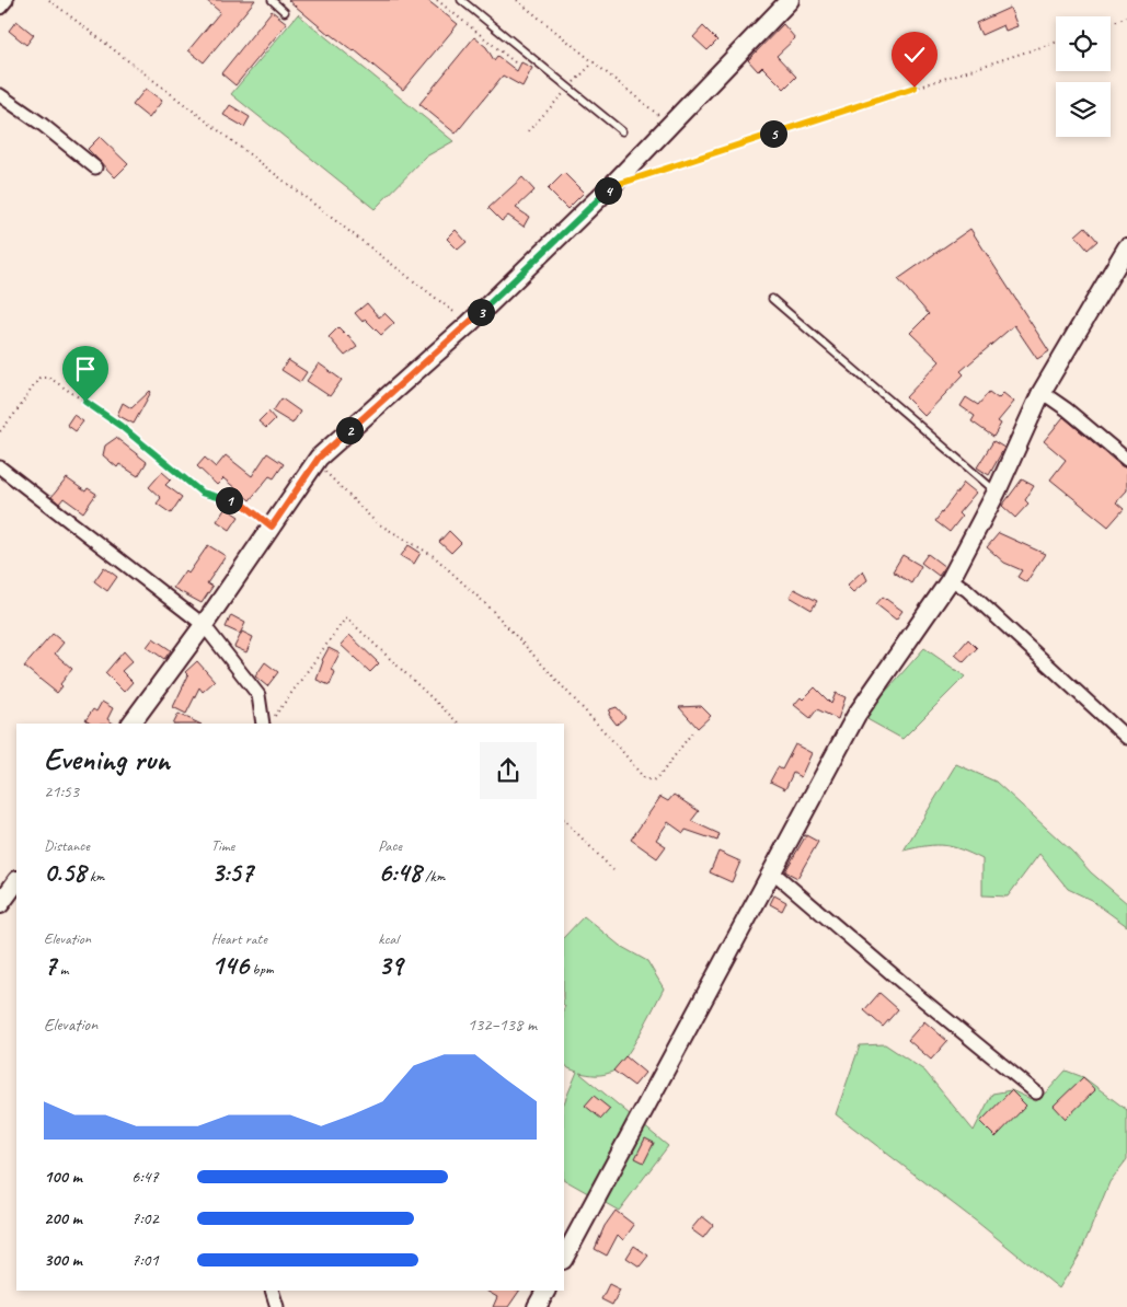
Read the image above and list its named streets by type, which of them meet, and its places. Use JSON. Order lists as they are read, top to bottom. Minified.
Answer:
{"page":{"pins":["5","4","3","2","1"],"heading":["Evening run","21:53"],"stats":[["Distance","0.58 km"],["Time","3:57"],["Pace","6:48 /km"],["Elevation","7 m"],["Heart rate","146 bpm"],["kcal","39"]],"chart":["Elevation","132–138 m"],"list":[{"name":"100 m","note":"6:47"},{"name":"200 m","note":"7:02"},{"name":"300 m","note":"7:01"}]}}
